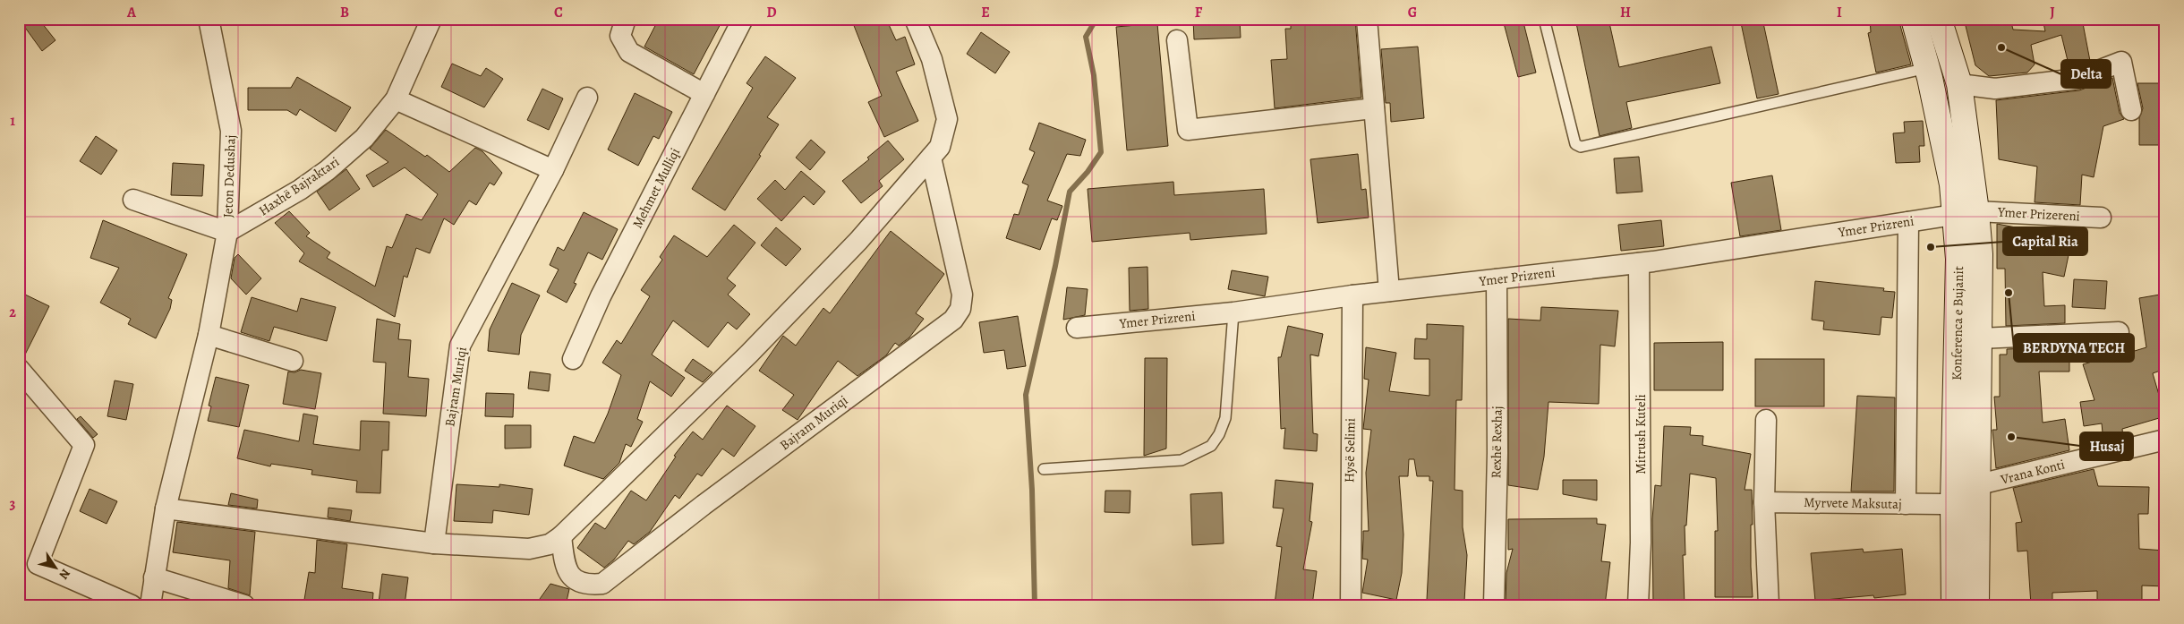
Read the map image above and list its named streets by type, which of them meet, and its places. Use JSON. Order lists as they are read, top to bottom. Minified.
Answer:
{"streets":{"main road":["Konferenca e Bujanit"],"street":["Jeton Dedushaj","Haxhë Bajraktari","Mehmet Mulliqi","Ymer Prizereni","Ymer Prizreni","Bajram Muriqi","Mitrush Kuteli","Rexhë Rexhaj","Hysë Selimi","Vrana Konti","Myrvete Maksutaj"]},"crossings":[["Jeton Dedushaj","Haxhë Bajraktari"],["Ymer Prizereni","Ymer Prizreni"],["Ymer Prizereni","Konferenca e Bujanit"],["Ymer Prizreni","Konferenca e Bujanit"],["Ymer Prizreni","Mitrush Kuteli"],["Ymer Prizreni","Rexhë Rexhaj"],["Ymer Prizreni","Hysë Selimi"],["Konferenca e Bujanit","Vrana Konti"],["Konferenca e Bujanit","Myrvete Maksutaj"],["Vrana Konti","Myrvete Maksutaj"]],"places":["Delta","Capital Ria","BERDYNA TECH","Husaj"],"north":"bottom right","grid":{"columns":["A","B","C","D","E","F","G","H","I","J"],"rows":["1","2","3"]}}
